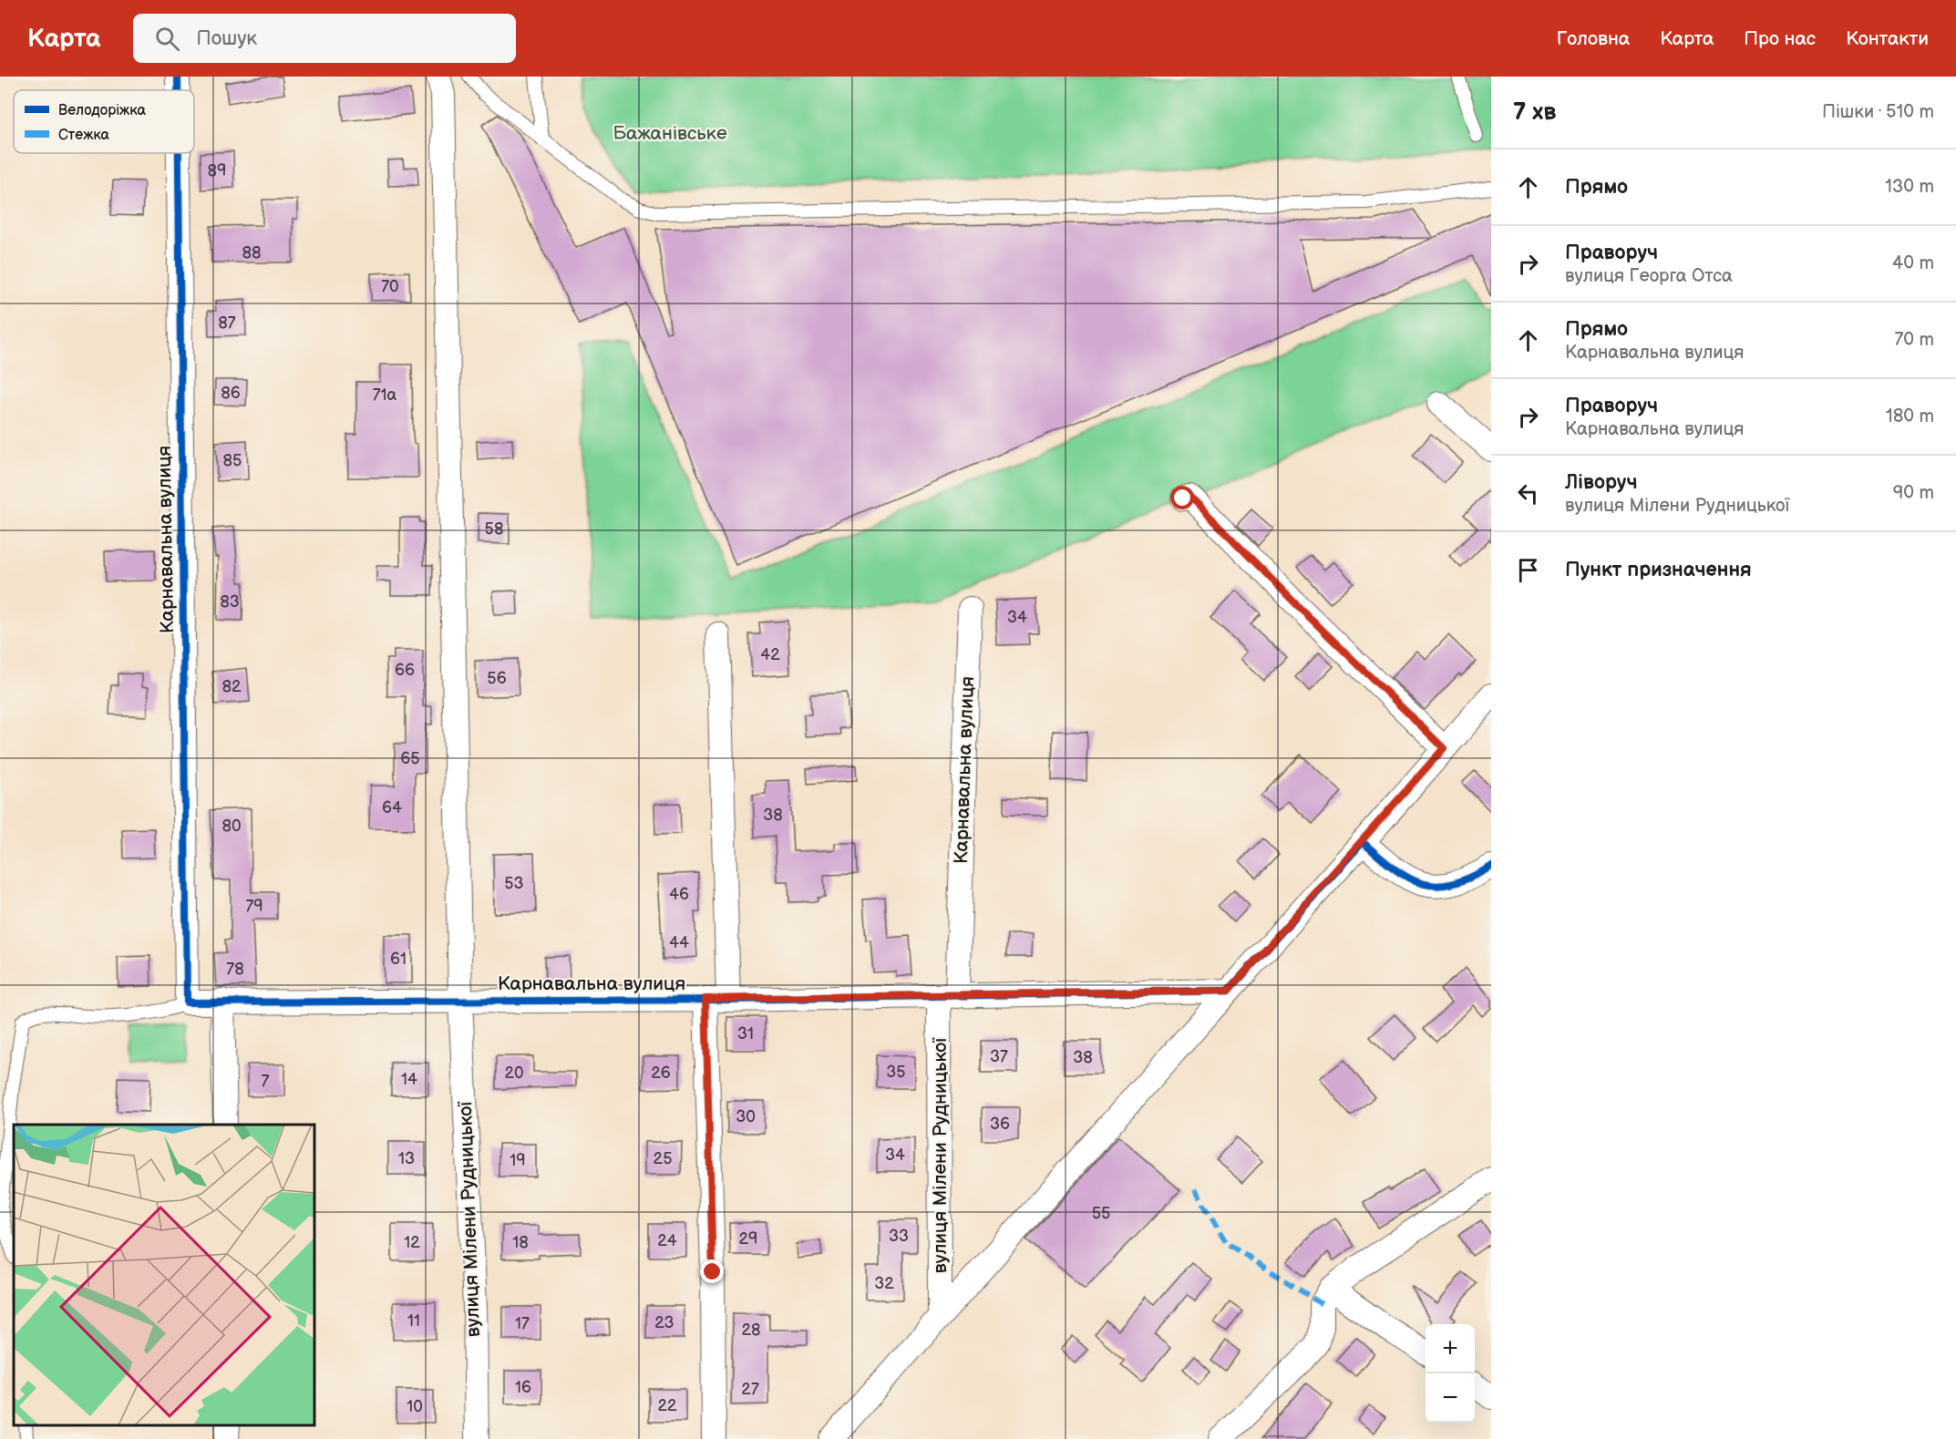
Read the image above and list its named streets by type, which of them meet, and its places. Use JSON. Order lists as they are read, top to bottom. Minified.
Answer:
{"streets":{"street":["Карнавальна вулиця","вулиця Мілени Рудницької"]},"crossings":[["Карнавальна вулиця","вулиця Мілени Рудницької"]],"parks":["Бажанівське"],"house_numbers":["89","88","70","87","86","71а","85","58","83","34","42","66","56","82","65","64","38","80","53","46","79","44","61","78","31","37","38","35","20","26","14","7","30","36","34","13","25","19","55","33","29","24","12","18","32","11","23","17","28","16","27","22","10"],"legend":["Велодоріжка","Стежка"],"page":{"header":"Карта","search":"Пошук","nav":["Головна","Карта","Про нас","Контакти"],"heading":["7 хв","Пішки · 510 m"],"list":[["Прямо","130 m"],["Праворуч","вулиця Георга Отса","40 m"],["Прямо","Карнавальна вулиця","70 m"],["Праворуч","Карнавальна вулиця","180 m"],["Ліворуч","вулиця Мілени Рудницької","90 m"],"Пункт призначення"],"map_buttons":["+","−"]}}
